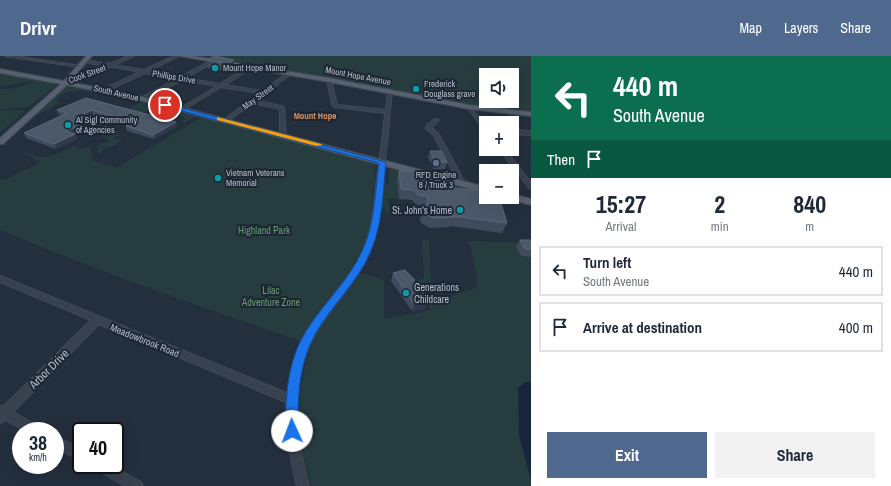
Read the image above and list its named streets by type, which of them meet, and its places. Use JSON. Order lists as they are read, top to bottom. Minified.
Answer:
{"streets":{"main road":["Mount Hope Avenue","South Avenue"],"street":["Cook Street","Phillips Drive","May Street","Meadowbrook Road","Arbor Drive"]},"crossings":[["Cook Street","Phillips Drive"],["Cook Street","South Avenue"],["Mount Hope Avenue","May Street"],["Phillips Drive","May Street"],["South Avenue","May Street"],["Meadowbrook Road","Arbor Drive"]],"districts":["Mount Hope"],"parks":["Highland Park","Lilac Adventure Zone"],"places":["Mount Hope Manor","Frederick Douglass grave","Al Sigl Community of Agencies","RFD Engine 8 / Truck 3","Vietnam Veterans Memorial","St. John's Home","Generations Childcare"],"page":{"header":"Drivr","nav":["Map","Layers","Share"],"turn":["440 m","South Avenue"],"map_buttons":["+","−"],"then":"Then","eta":["15:27","Arrival","2","min","840","m"],"list":[{"name":"Turn left","note":"South Avenue","value":"440 m"},{"name":"Arrive at destination","value":"400 m"}],"speed":"38 km/h","limit":"40","buttons":["Exit","Share"]}}
